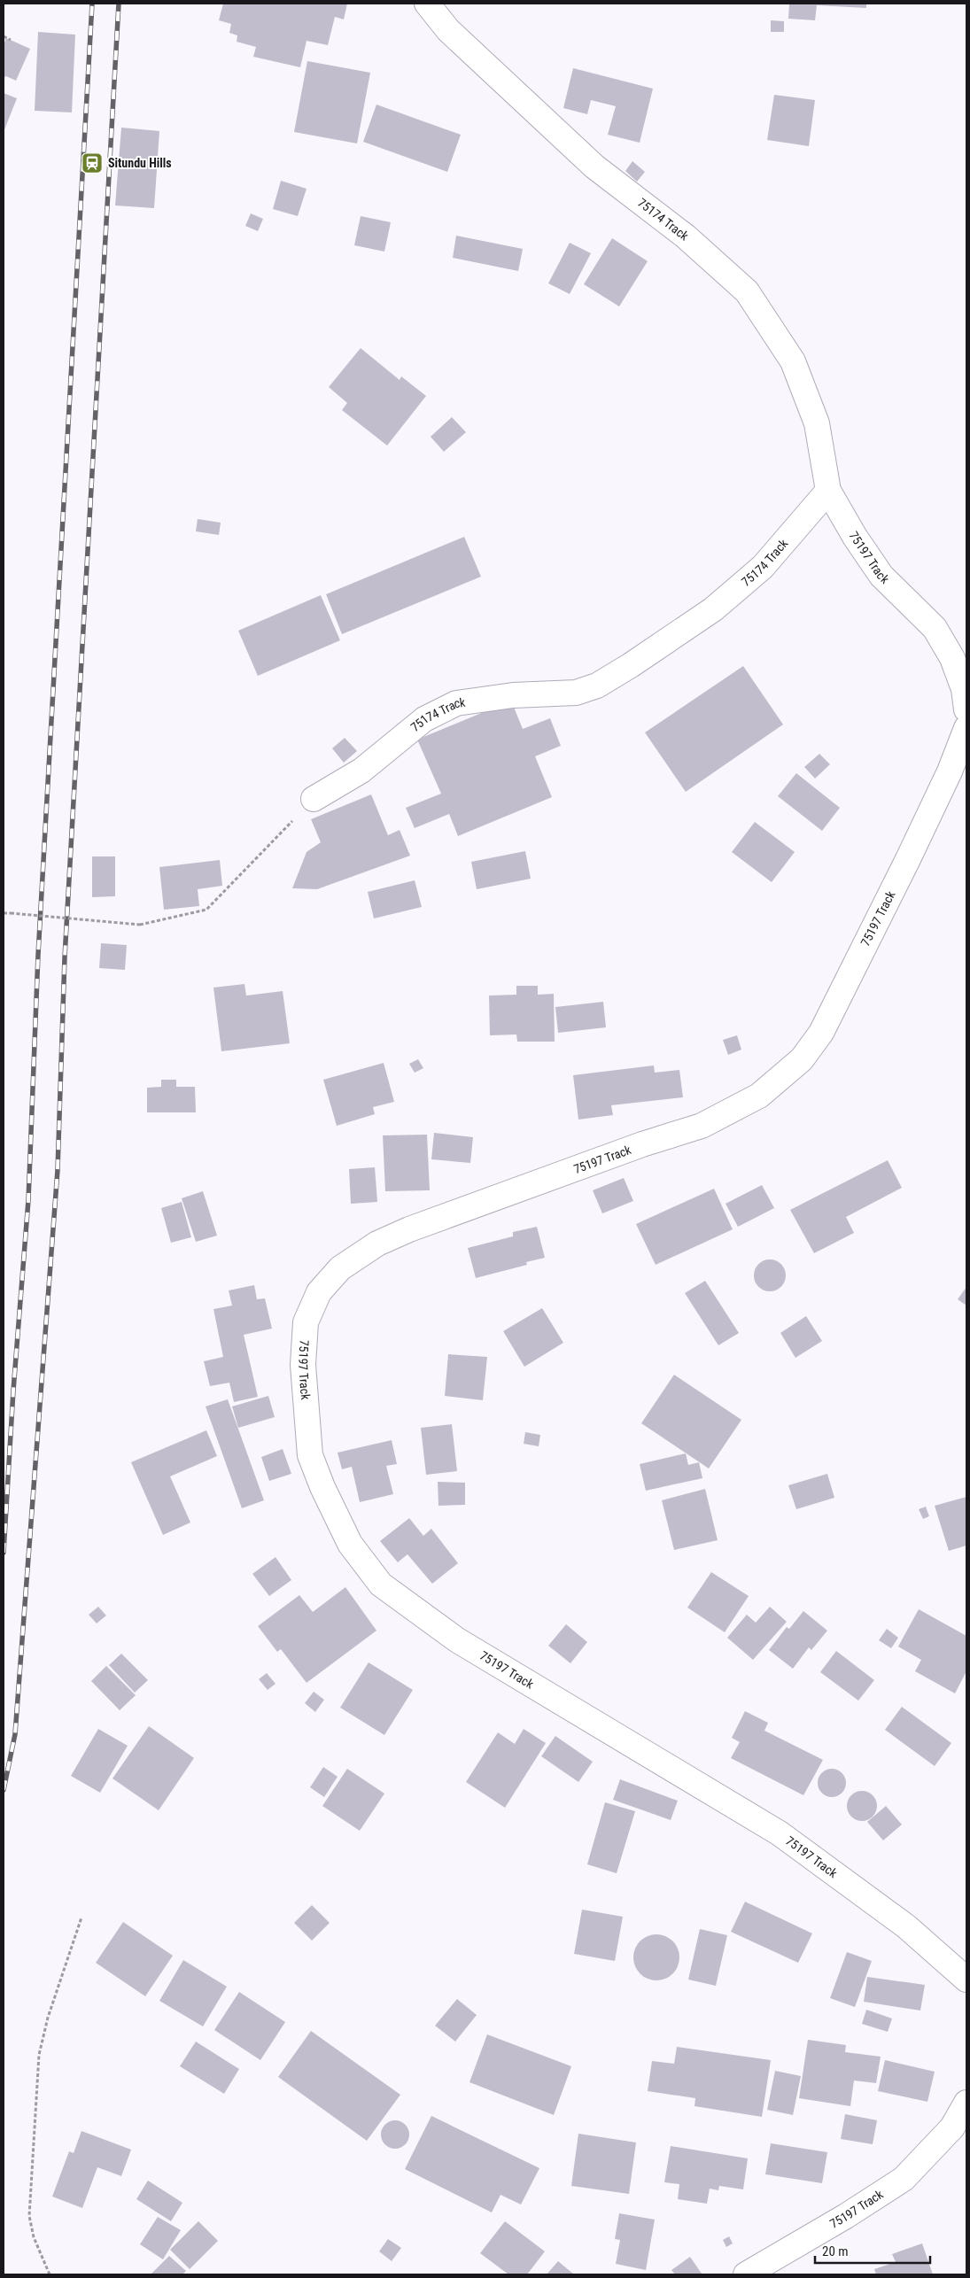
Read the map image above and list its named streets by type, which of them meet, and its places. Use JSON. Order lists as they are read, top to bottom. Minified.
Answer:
{"streets":{"street":["75174 Track","75197 Track"]},"crossings":[["75174 Track","75197 Track"]],"places":{"station":["Situndu Hills"]},"scale_bar":"20 m"}
